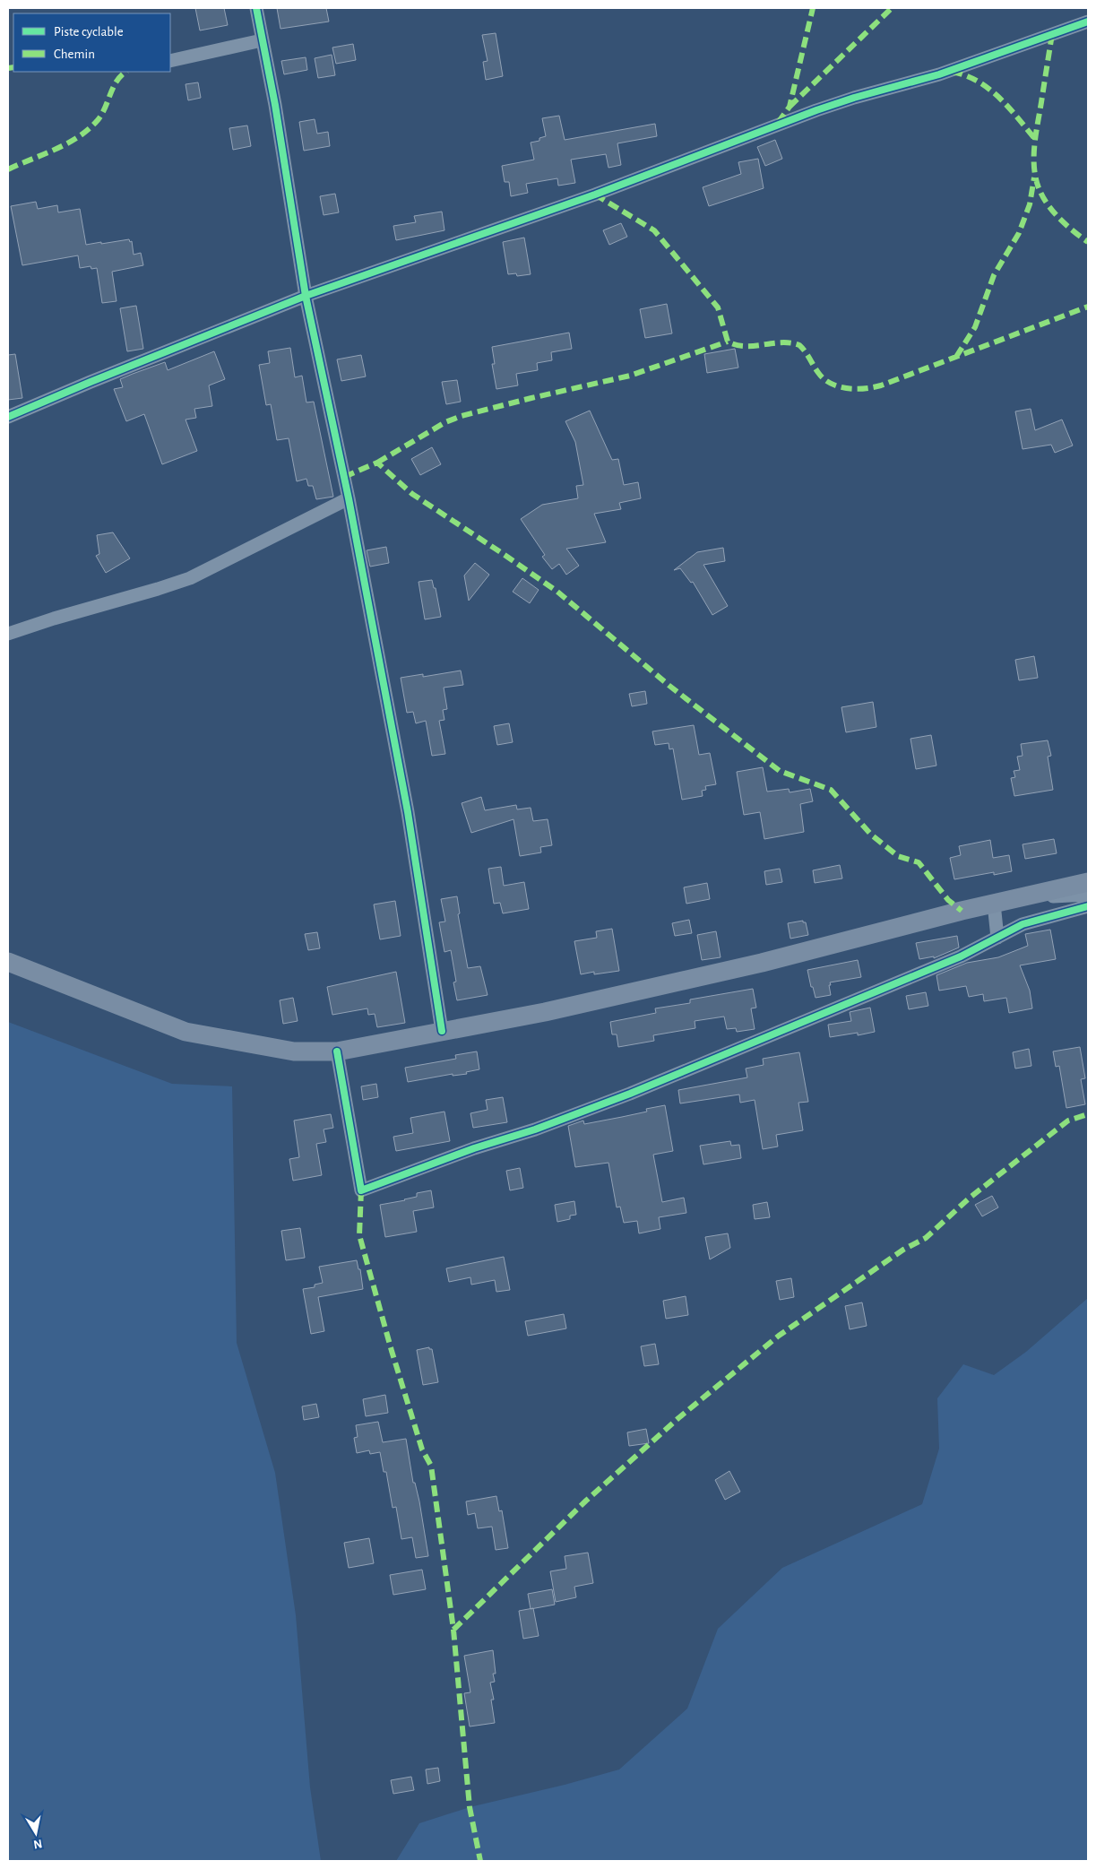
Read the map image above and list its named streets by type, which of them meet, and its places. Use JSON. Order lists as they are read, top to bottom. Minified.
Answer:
{"legend":["Piste cyclable","Chemin"],"north":"bottom"}
